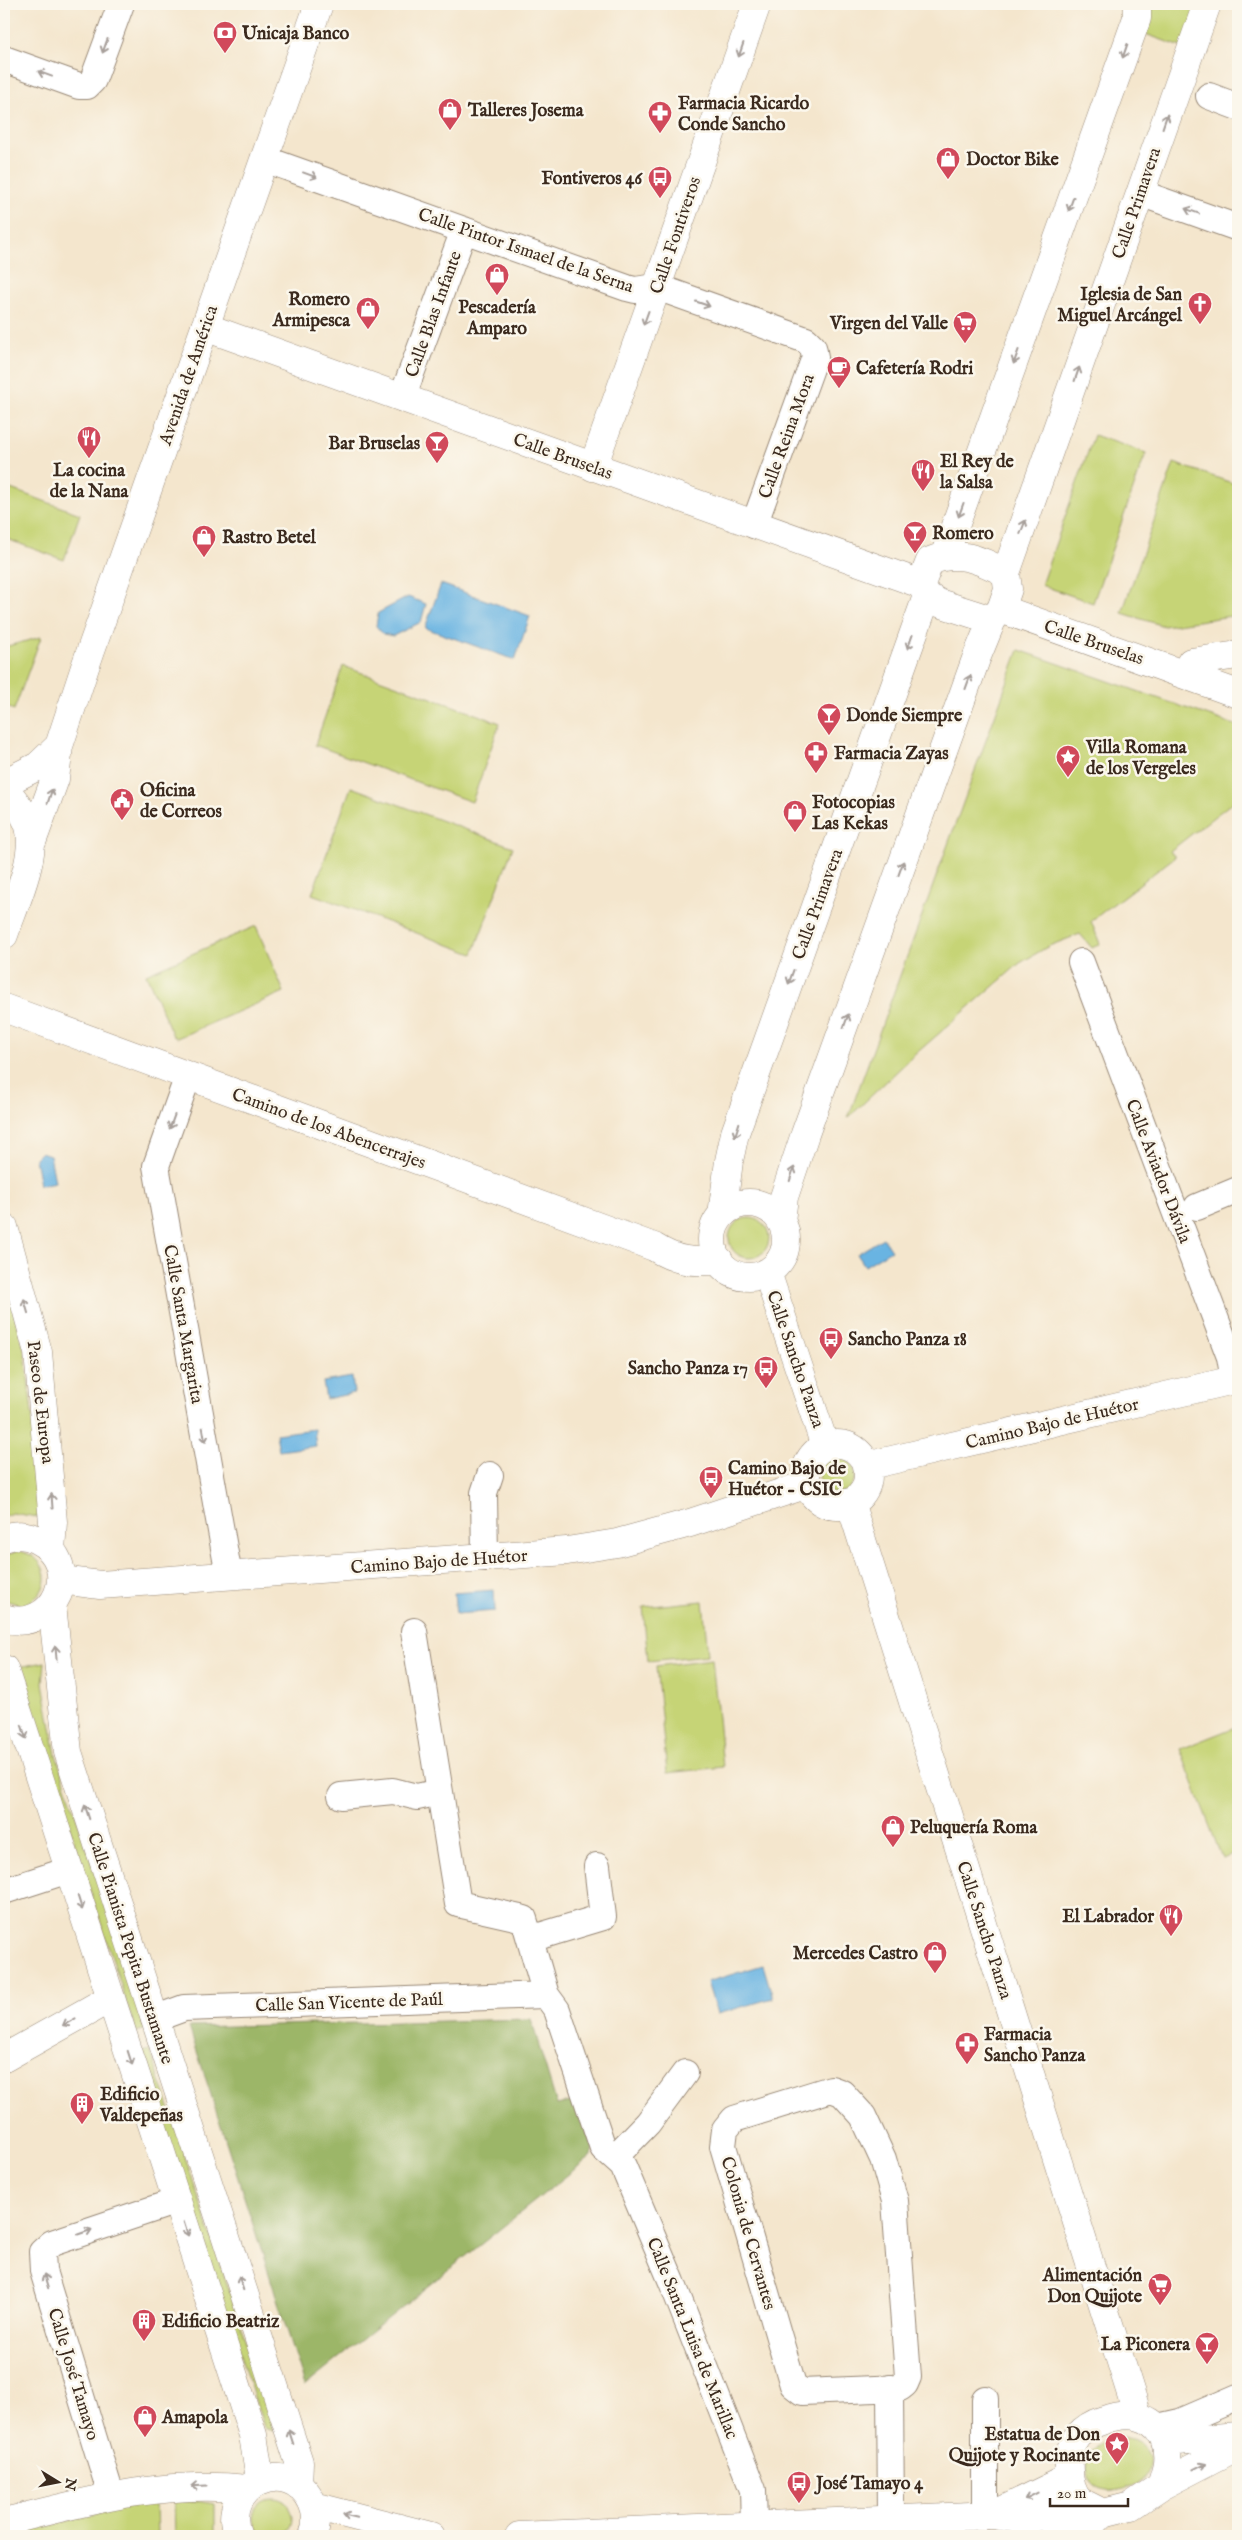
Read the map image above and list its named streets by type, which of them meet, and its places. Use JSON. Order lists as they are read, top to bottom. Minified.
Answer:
{"streets":{"main road":["Calle Primavera","Calle Fontiveros","Avenida de América","Calle Bruselas","Camino de los Abencerrajes","Calle Sancho Panza","Paseo de Europa","Camino Bajo de Huétor","Calle Pianista Pepita Bustamante"],"street":["Calle Pintor Ismael de la Serna","Calle Blas Infante","Calle Reina Mora","Calle Aviador Dávila","Calle Santa Margarita","Calle San Vicente de Paúl","Colonia de Cervantes","Calle Santa Luisa de Marillac","Calle José Tamayo"]},"crossings":[["Calle Primavera","Calle Bruselas"],["Calle Primavera","Camino de los Abencerrajes"],["Calle Primavera","Calle Sancho Panza"],["Calle Fontiveros","Calle Pintor Ismael de la Serna"],["Calle Fontiveros","Calle Bruselas"],["Calle Pintor Ismael de la Serna","Calle Blas Infante"],["Calle Pintor Ismael de la Serna","Avenida de América"],["Calle Pintor Ismael de la Serna","Calle Reina Mora"],["Calle Blas Infante","Calle Bruselas"],["Avenida de América","Calle Bruselas"],["Calle Reina Mora","Calle Bruselas"],["Camino de los Abencerrajes","Calle Santa Margarita"],["Camino de los Abencerrajes","Calle Sancho Panza"],["Calle Aviador Dávila","Camino Bajo de Huétor"],["Calle Santa Margarita","Camino Bajo de Huétor"],["Calle Sancho Panza","Camino Bajo de Huétor"],["Calle Pianista Pepita Bustamante","Calle San Vicente de Paúl"],["Calle Pianista Pepita Bustamante","Calle José Tamayo"],["Calle San Vicente de Paúl","Calle Santa Luisa de Marillac"]],"one_way":["Calle Fontiveros","Calle Pintor Ismael de la Serna","Calle Santa Margarita","Paseo de Europa"],"places":{"bank":["Unicaja Banco"],"shop":["Talleres Josema","Doctor Bike","Pescadería Amparo","Romero Armipesca","Rastro Betel","Fotocopias Las Kekas","Peluquería Roma","Mercedes Castro","Amapola"],"pharmacy":["Farmacia Ricardo Conde Sancho","Farmacia Zayas","Farmacia Sancho Panza"],"bus stop":["Fontiveros 46","Sancho Panza 18","Sancho Panza 17","Camino Bajo de Huétor - CSIC","José Tamayo 4"],"church":["Iglesia de San Miguel Arcángel"],"supermarket":["Virgen del Valle","Alimentación Don Quijote"],"cafe":["Cafetería Rodri"],"restaurant":["La cocina de la Nana","El Rey de la Salsa","El Labrador"],"bar":["Bar Bruselas","Romero","Donde Siempre","La Piconera"],"place":["Villa Romana de los Vergeles","Estatua de Don Quijote y Rocinante"],"public building":["Oficina de Correos"],"building":["Edificio Valdepeñas","Edificio Beatriz"]},"scale_bar":"20 m","north":"right"}
